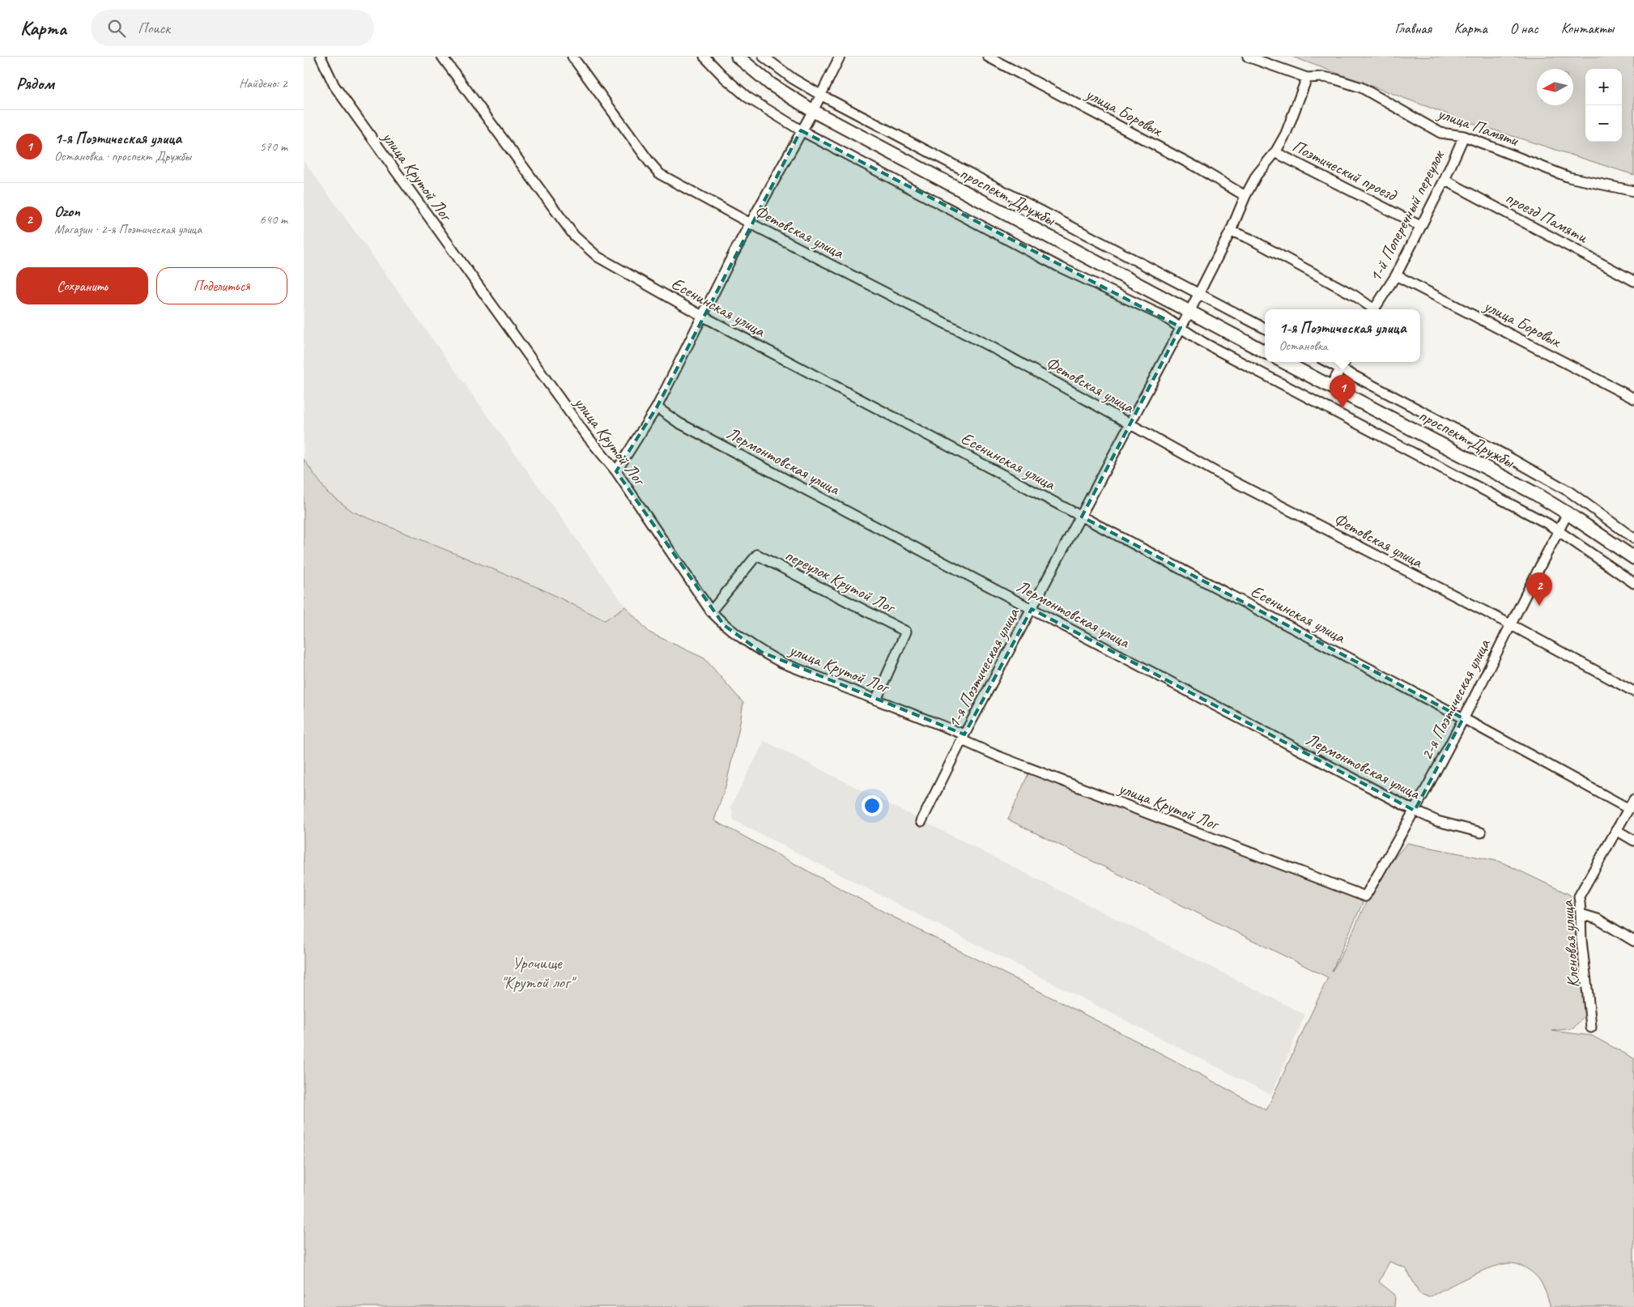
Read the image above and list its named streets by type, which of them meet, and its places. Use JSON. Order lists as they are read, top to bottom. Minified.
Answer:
{"streets":{"main road":["проспект Дружбы"],"street":["улица Боровых","улица Памяти","Поэтический проезд","улица Крутой Лог","1-й Поперечный переулок","проезд Памяти","Фетовская улица","Есенинская улица","Лермонтовская улица","переулок Крутой Лог","1-я Поэтическая улица","2-я Поэтическая улица","Кленовая улица"]},"crossings":[["улица Боровых","1-й Поперечный переулок"],["улица Боровых","1-я Поэтическая улица"],["улица Памяти","1-й Поперечный переулок"],["улица Памяти","1-я Поэтическая улица"],["Поэтический проезд","1-й Поперечный переулок"],["Поэтический проезд","1-я Поэтическая улица"],["улица Крутой Лог","переулок Крутой Лог"],["улица Крутой Лог","1-я Поэтическая улица"],["улица Крутой Лог","2-я Поэтическая улица"],["проспект Дружбы","1-я Поэтическая улица"],["проспект Дружбы","2-я Поэтическая улица"],["1-й Поперечный переулок","проезд Памяти"],["1-й Поперечный переулок","1-я Поэтическая улица"],["Фетовская улица","1-я Поэтическая улица"],["Фетовская улица","2-я Поэтическая улица"],["Есенинская улица","1-я Поэтическая улица"],["Есенинская улица","2-я Поэтическая улица"],["Есенинская улица","Кленовая улица"],["Лермонтовская улица","1-я Поэтическая улица"],["Лермонтовская улица","2-я Поэтическая улица"]],"parks":["Урочище \"Крутой лог\""],"north":"left","page":{"header":"Карта","search":"Поиск","nav":["Главная","Карта","О нас","Контакты"],"heading":["Рядом","Найдено: 2"],"map_buttons":["+","−"],"list":[{"mark":"1","name":"1-я Поэтическая улица","note":"Остановка · проспект Дружбы","value":"570 m"},{"mark":"2","name":"Ozon","note":"Магазин · 2-я Поэтическая улица","value":"640 m"}],"buttons":["Сохранить","Поделиться"],"popup":["1-я Поэтическая улица","Остановка"],"pins":["1","2"]}}
